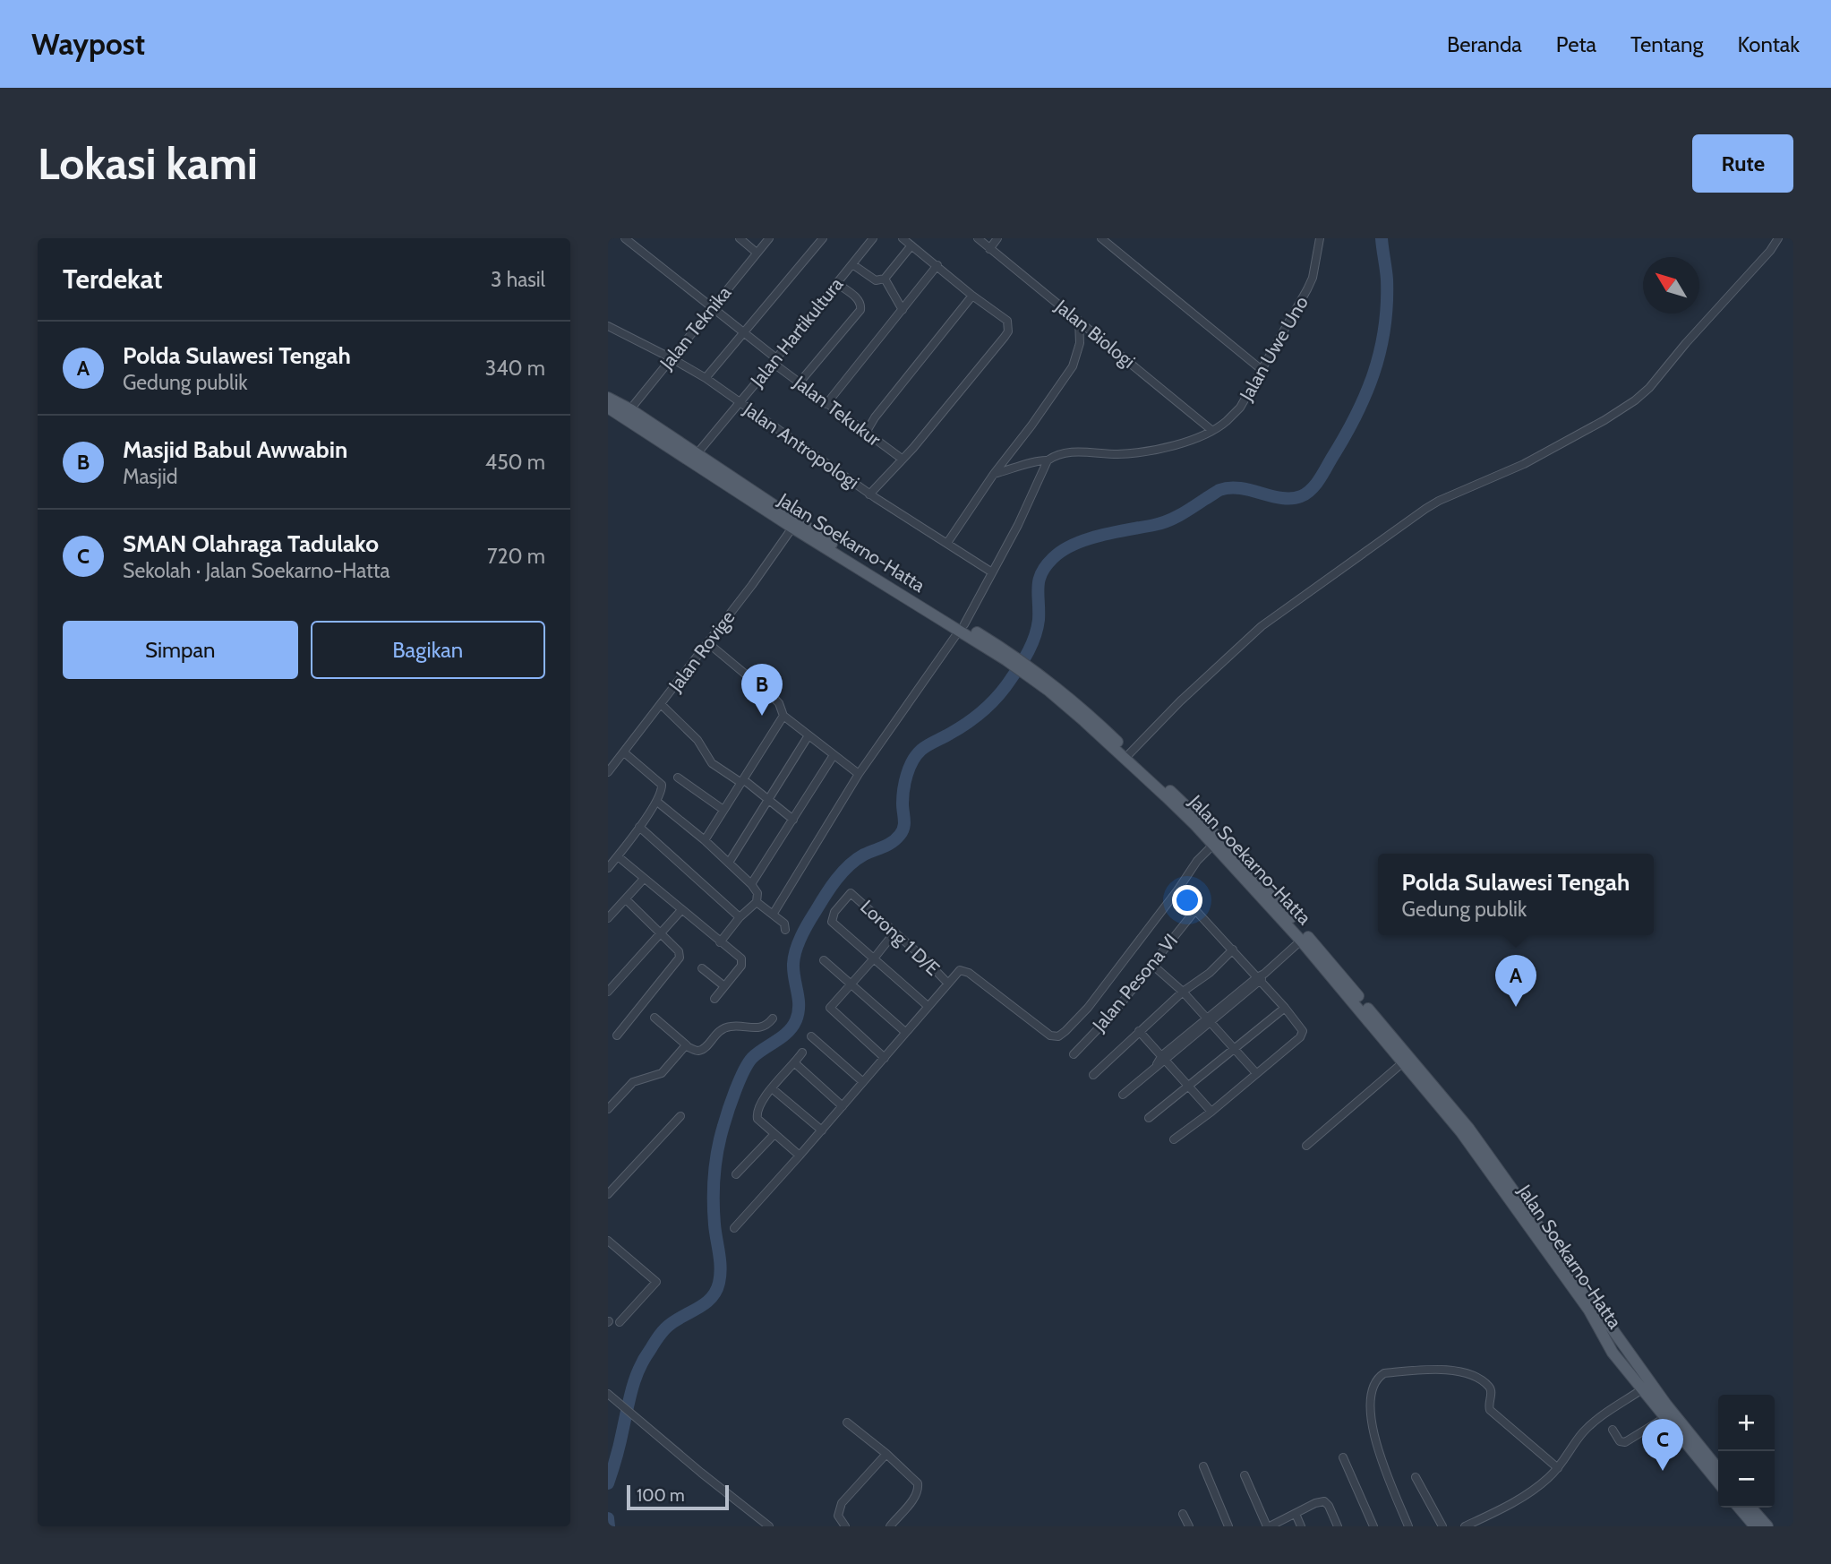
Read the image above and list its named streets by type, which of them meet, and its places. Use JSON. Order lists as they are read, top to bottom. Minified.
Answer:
{"streets":{"main road":["Jalan Soekarno-Hatta"],"street":["Jalan Teknika","Jalan Hartikultura","Jalan Biologi","Jalan Uwe Uno","Jalan Tekukur","Jalan Antropologi","Jalan Rovige","Lorong 1 D/E","Jalan Pesona VI"]},"crossings":[["Jalan Teknika","Jalan Tekukur"],["Jalan Teknika","Jalan Antropologi"],["Jalan Teknika","Jalan Soekarno-Hatta"],["Jalan Hartikultura","Jalan Tekukur"],["Jalan Hartikultura","Jalan Antropologi"],["Jalan Hartikultura","Jalan Soekarno-Hatta"],["Jalan Biologi","Jalan Uwe Uno"],["Jalan Soekarno-Hatta","Jalan Rovige"]],"scale_bar":"100 m","north":"top left","page":{"header":"Waypost","nav":["Beranda","Peta","Tentang","Kontak"],"buttons":["Rute",["Simpan","Bagikan"]],"title":"Lokasi kami","heading":["Terdekat","3 hasil"],"list":[{"mark":"A","name":"Polda Sulawesi Tengah","note":"Gedung publik","value":"340 m"},{"mark":"B","name":"Masjid Babul Awwabin","note":"Masjid","value":"450 m"},{"mark":"C","name":"SMAN Olahraga Tadulako","note":"Sekolah · Jalan Soekarno-Hatta","value":"720 m"}],"pins":["B","A","C"],"popup":["Polda Sulawesi Tengah","Gedung publik"],"map_buttons":["+","−"],"scale":"100 m"}}
